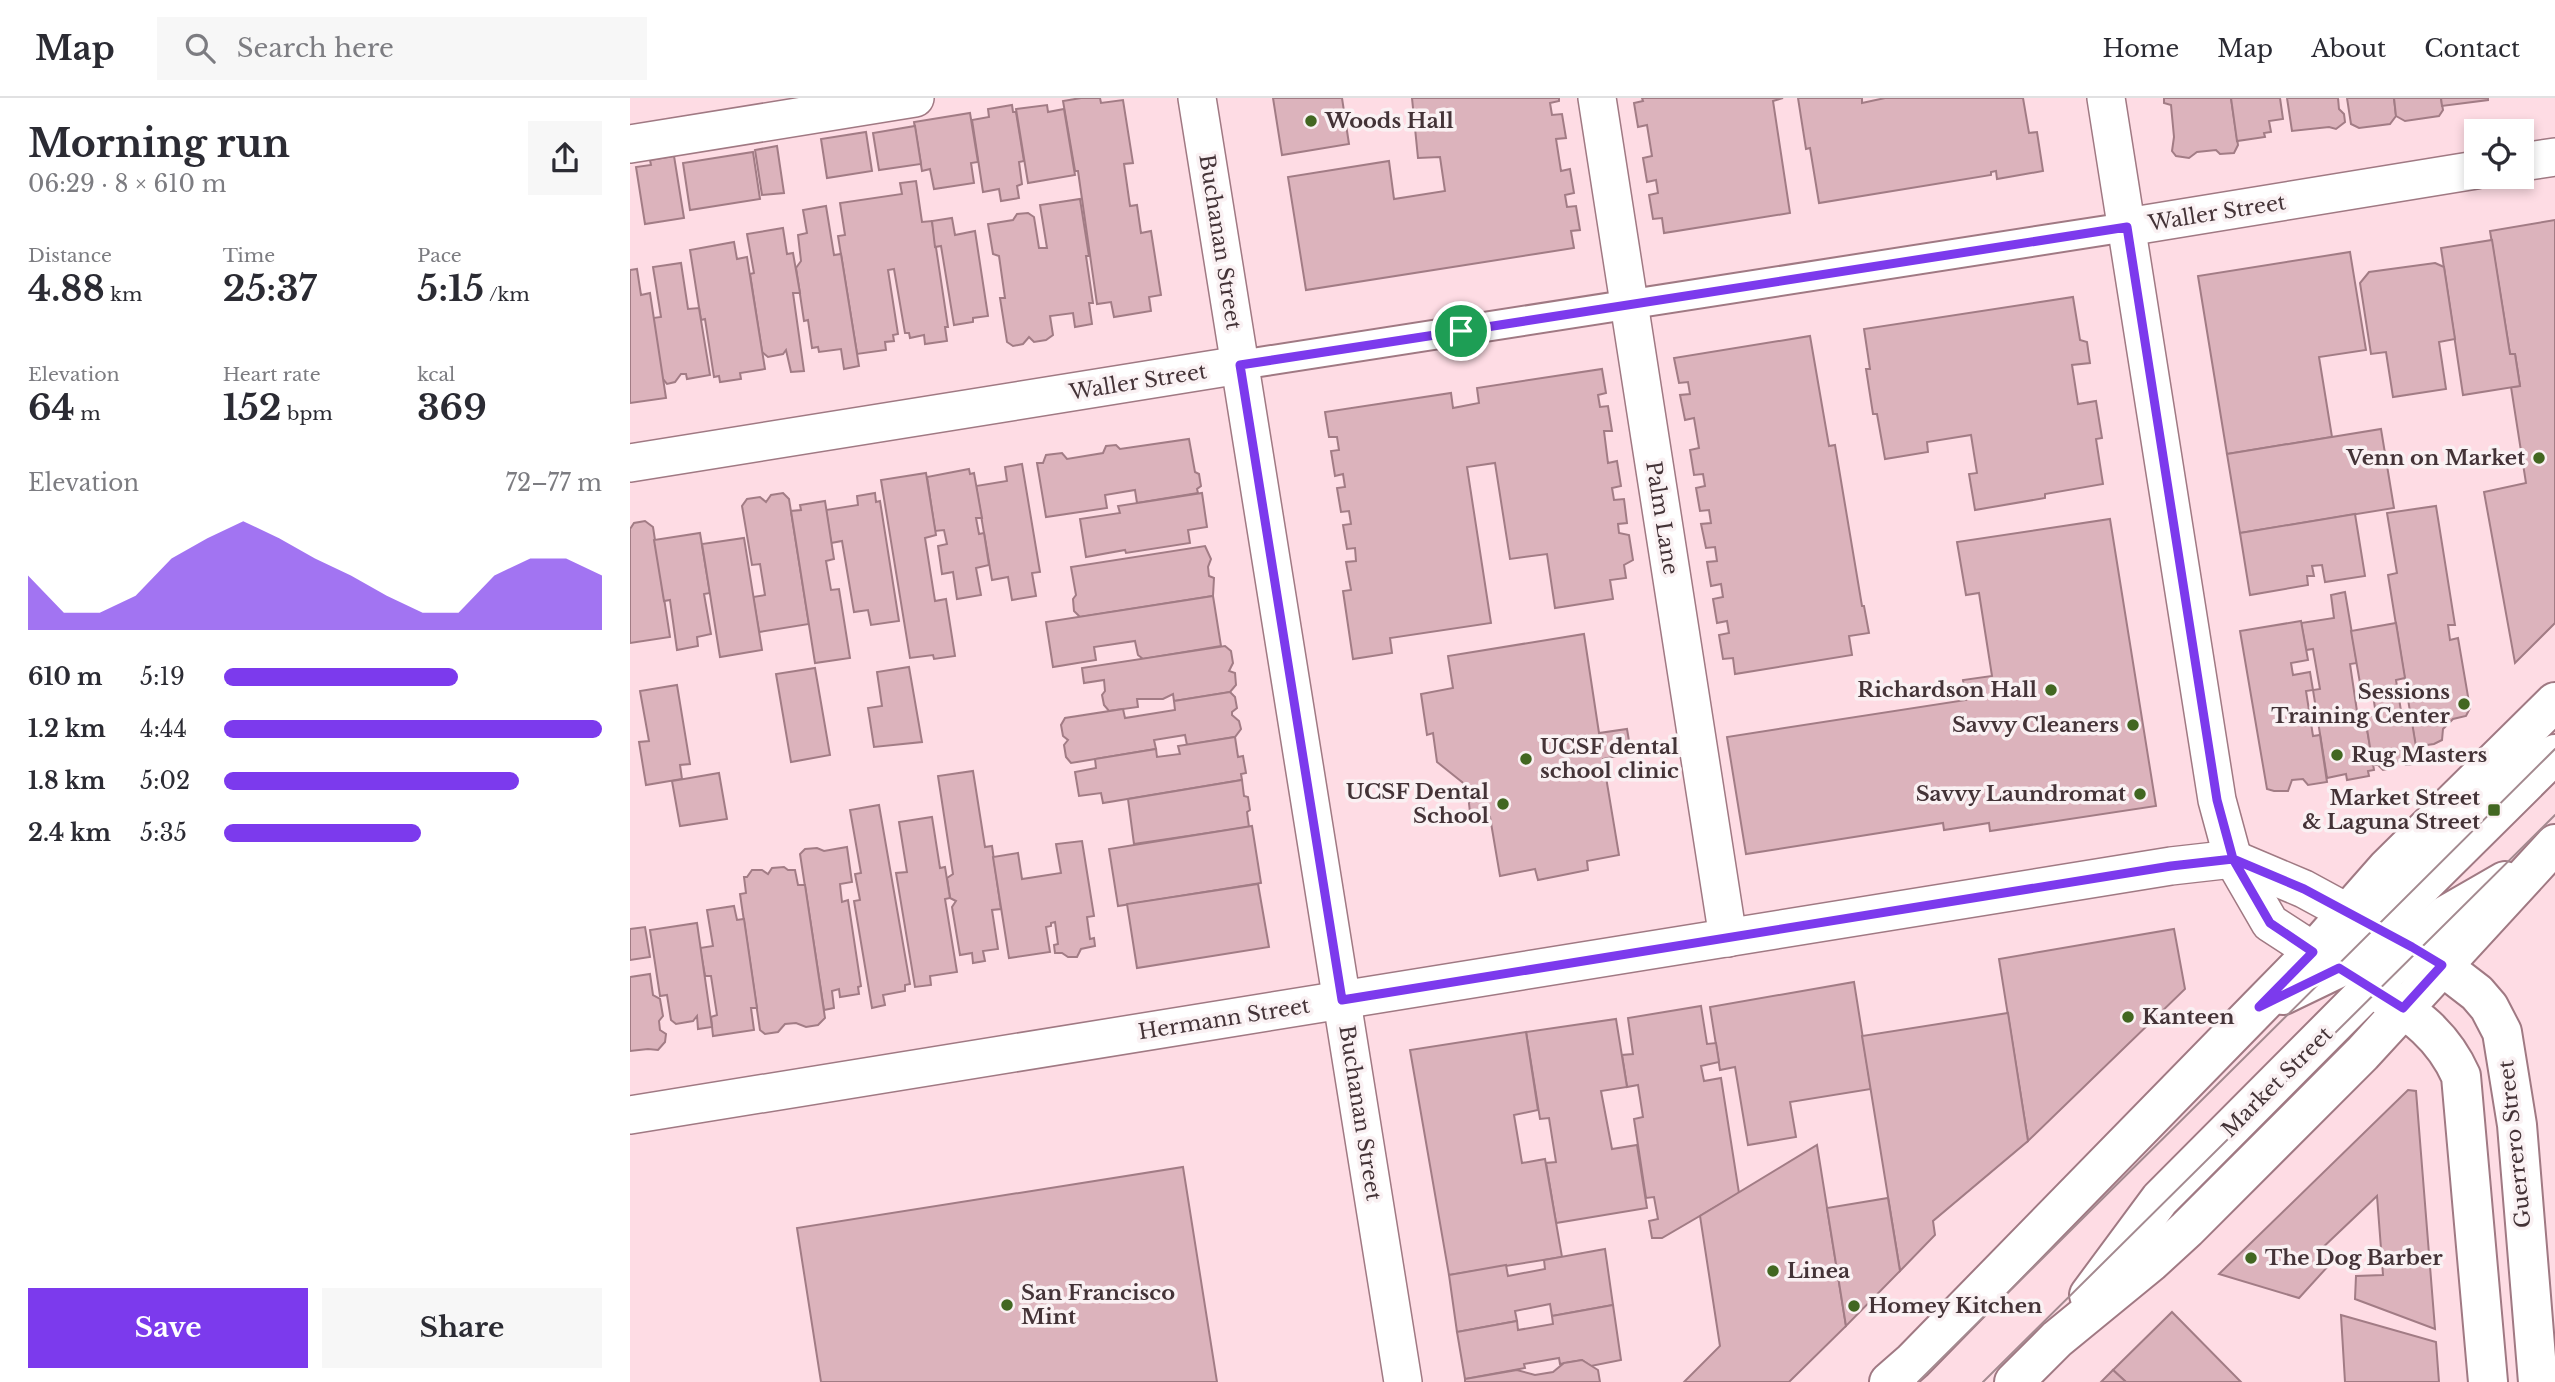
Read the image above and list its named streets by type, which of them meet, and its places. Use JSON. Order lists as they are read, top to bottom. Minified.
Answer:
{"streets":{"main road":["Market Street","Guerrero Street"],"street":["Waller Street","Buchanan Street","Palm Lane","Hermann Street"]},"crossings":[["Waller Street","Buchanan Street"],["Waller Street","Palm Lane"],["Buchanan Street","Hermann Street"],["Palm Lane","Hermann Street"],["Market Street","Guerrero Street"]],"places":{"other":["Woods Hall","Venn on Market","Richardson Hall","Sessions Training Center","Savvy Cleaners","Rug Masters","UCSF dental school clinic","Savvy Laundromat","UCSF Dental School","Kanteen","The Dog Barber","Linea","San Francisco Mint","Homey Kitchen"],"transit":["Market Street & Laguna Street"]},"page":{"header":"Map","search":"Search here","nav":["Home","Map","About","Contact"],"heading":["Morning run","06:29 · 8 × 610 m"],"stats":[["Distance","4.88 km"],["Time","25:37"],["Pace","5:15 /km"],["Elevation","64 m"],["Heart rate","152 bpm"],["kcal","369"]],"chart":["Elevation","72–77 m"],"list":[{"name":"610 m","note":"5:19"},{"name":"1.2 km","note":"4:44"},{"name":"1.8 km","note":"5:02"},{"name":"2.4 km","note":"5:35"}],"buttons":["Save","Share"]}}
